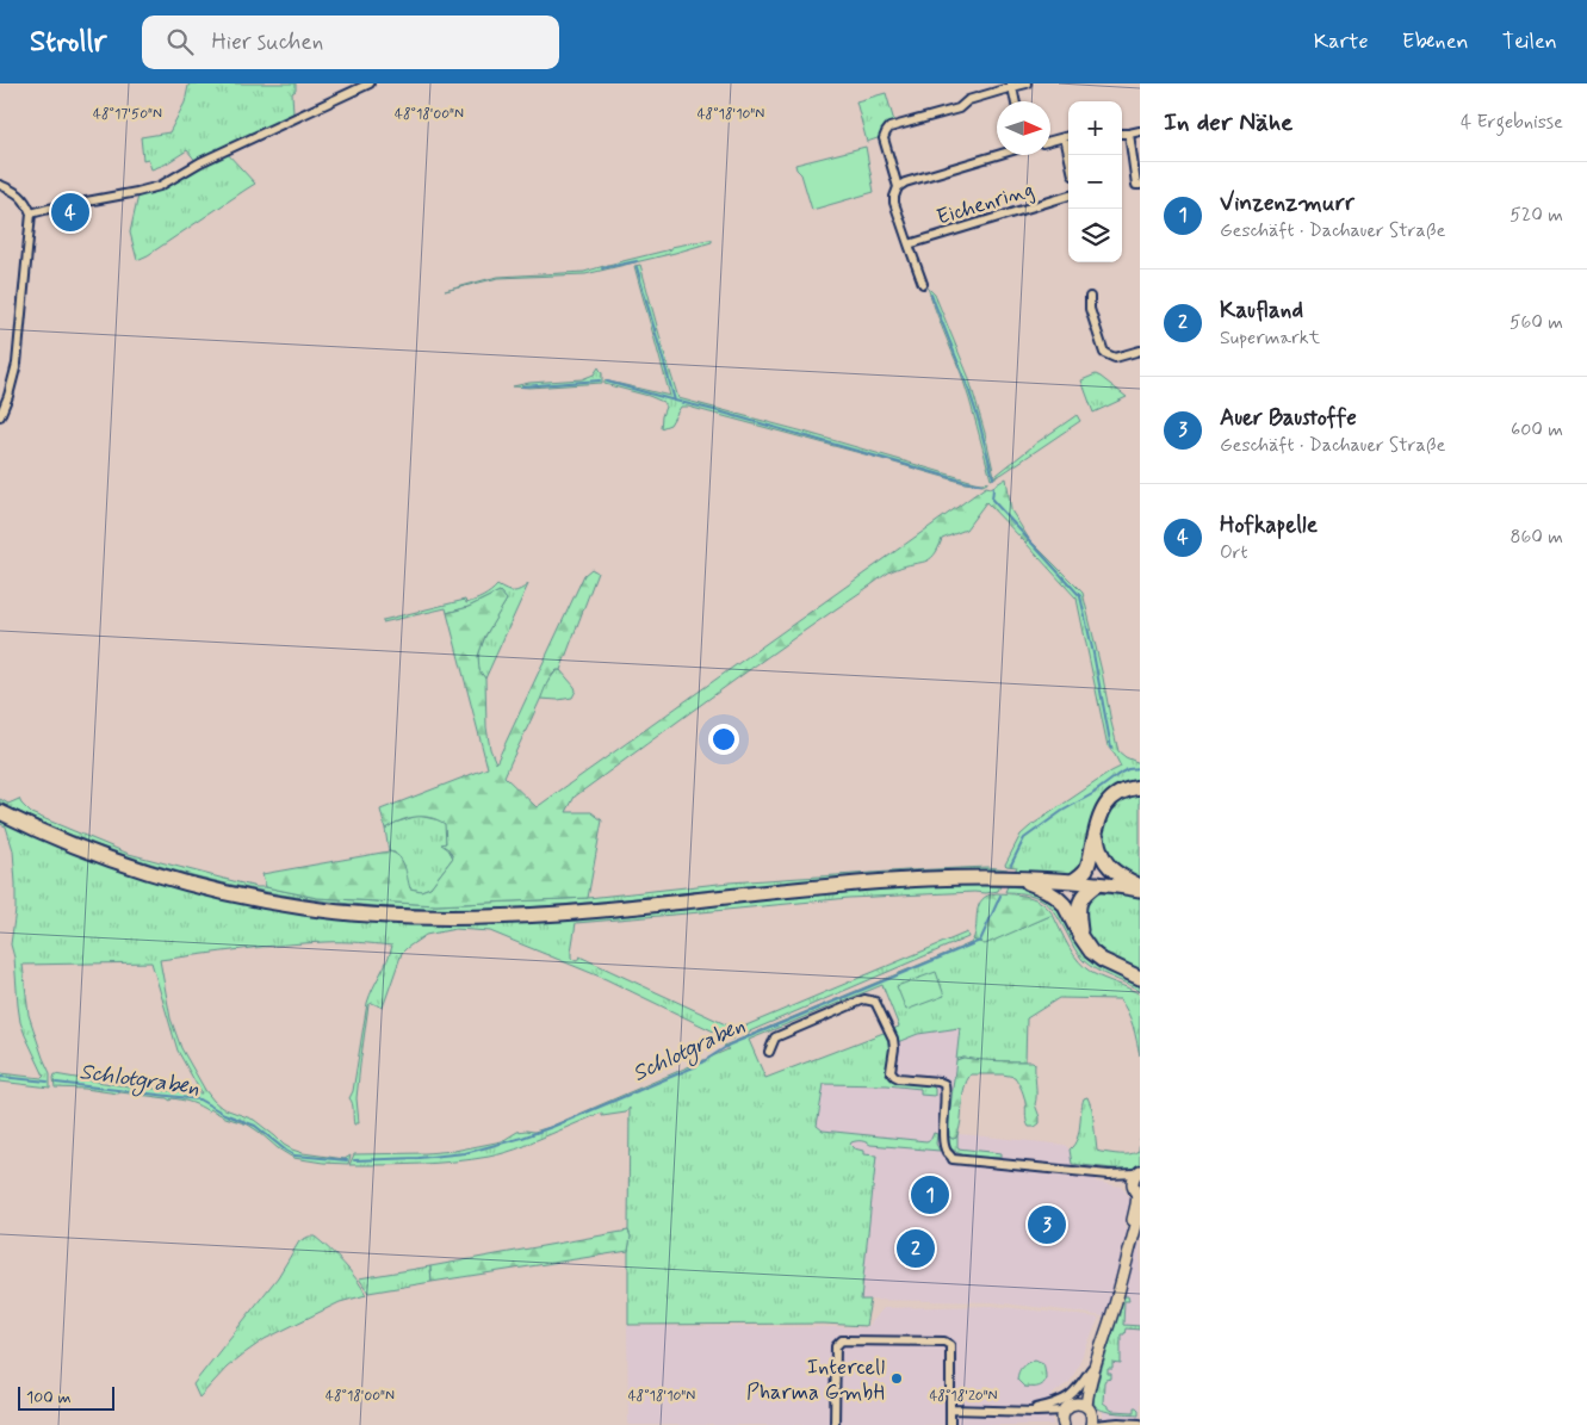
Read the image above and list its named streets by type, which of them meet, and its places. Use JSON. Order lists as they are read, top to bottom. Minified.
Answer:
{"streets":{"street":["Eichenring"]},"water":["Schlotgraben"],"places":["Intercell Pharma GmbH"],"scale_bar":"100 m","north":"right","page":{"header":"Strollr","search":"Hier suchen","nav":["Karte","Ebenen","Teilen"],"heading":["In der Nähe","4 Ergebnisse"],"map_buttons":["+","−"],"list":[{"mark":"1","name":"Vinzenzmurr","note":"Geschäft · Dachauer Straße","value":"520 m"},{"mark":"2","name":"Kaufland","note":"Supermarkt","value":"560 m"},{"mark":"3","name":"Auer Baustoffe","note":"Geschäft · Dachauer Straße","value":"600 m"},{"mark":"4","name":"Hofkapelle","note":"Ort","value":"860 m"}],"pins":["4","1","3","2"],"scale":"100 m"},"coordinates":["48°17'50\"N","48°18'00\"N","48°18'10\"N","48°18'20\"N"]}
